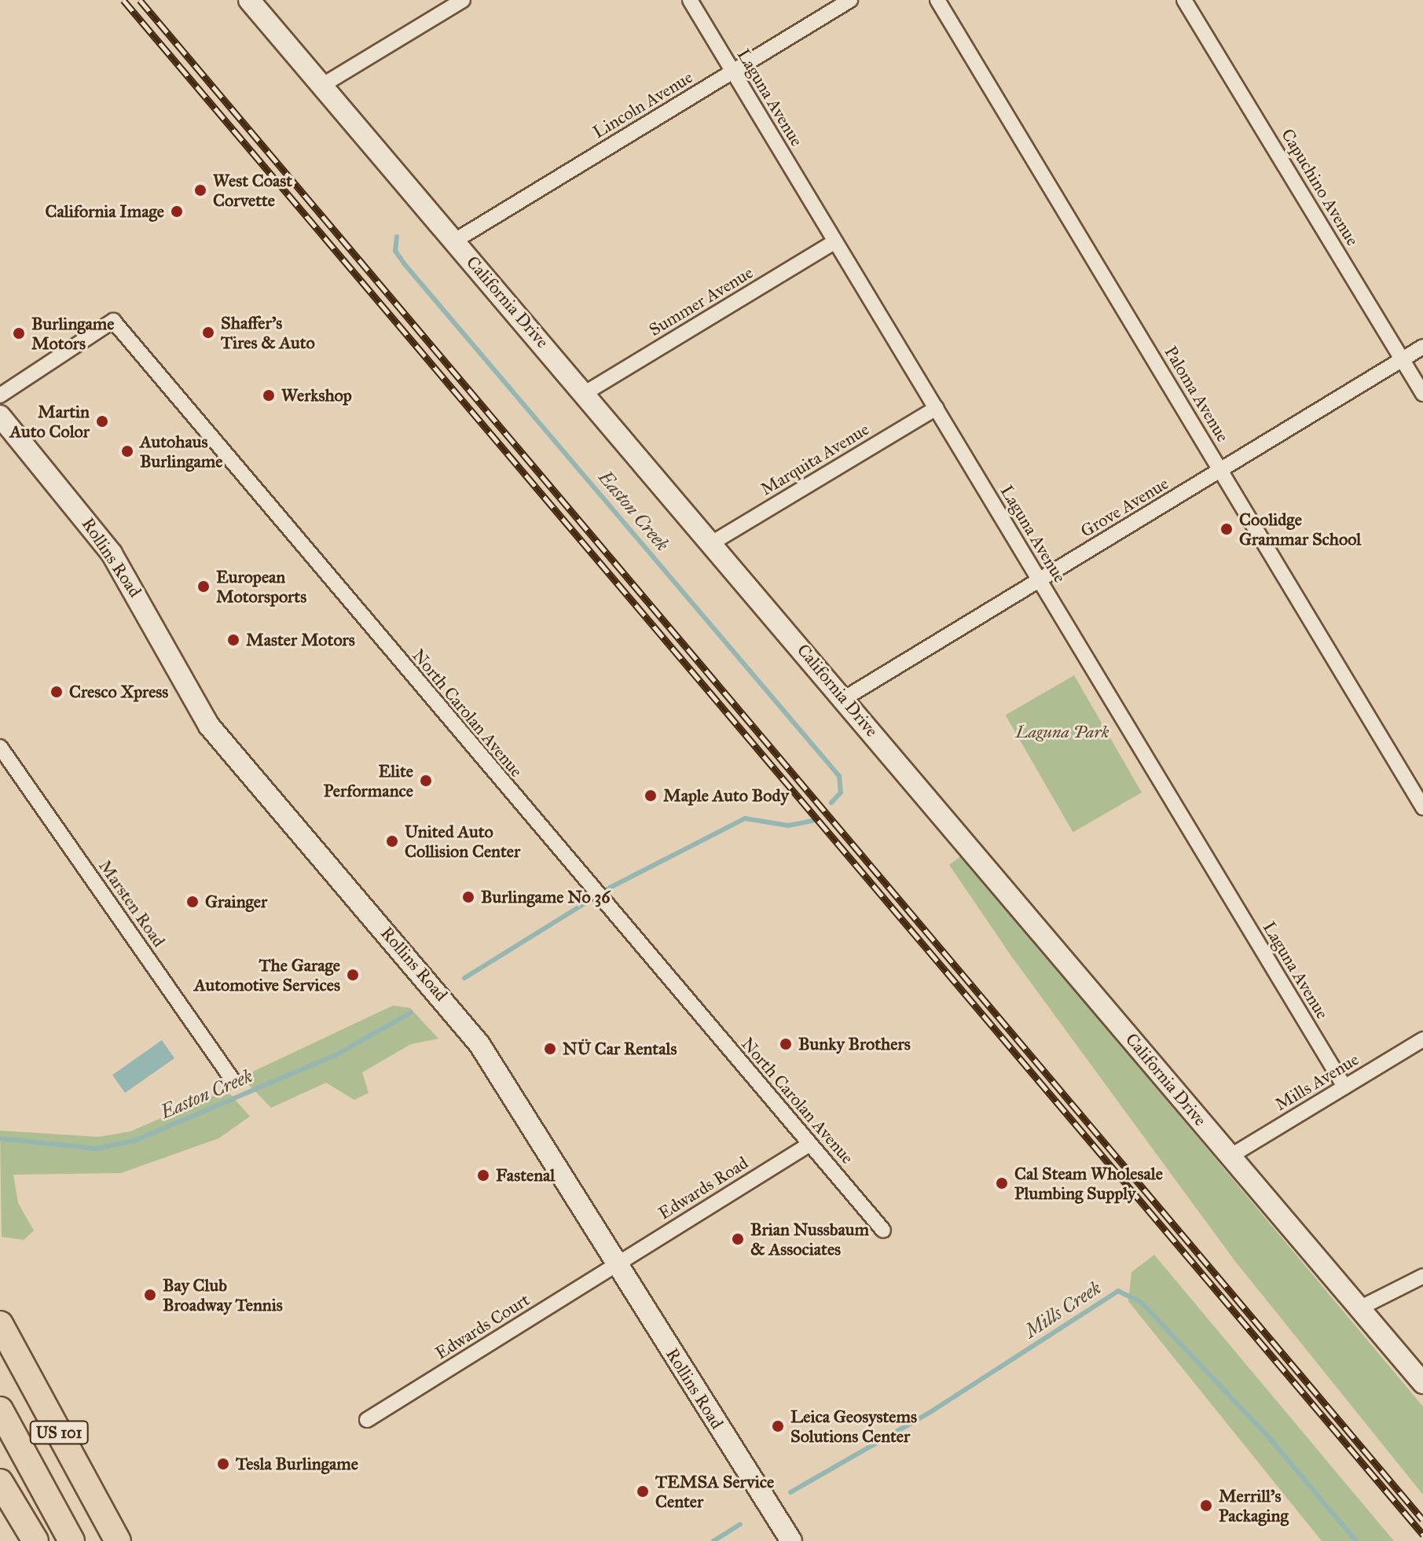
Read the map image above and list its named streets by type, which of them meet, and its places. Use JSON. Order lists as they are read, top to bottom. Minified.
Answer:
{"streets":{"highway":["US 101"],"street":["Laguna Avenue","Lincoln Avenue","Capuchino Avenue","Summer Avenue","California Drive","Paloma Avenue","Marquita Avenue","Grove Avenue","Rollins Road","North Carolan Avenue","Marsten Road","Mills Avenue","Edwards Road","Edwards Court"]},"crossings":[["Laguna Avenue","Lincoln Avenue"],["Laguna Avenue","Summer Avenue"],["Laguna Avenue","Marquita Avenue"],["Laguna Avenue","Grove Avenue"],["Laguna Avenue","Mills Avenue"],["Lincoln Avenue","California Drive"],["Capuchino Avenue","Grove Avenue"],["Summer Avenue","California Drive"],["California Drive","Marquita Avenue"],["California Drive","Grove Avenue"],["California Drive","Mills Avenue"],["Paloma Avenue","Grove Avenue"],["Rollins Road","Edwards Road"],["Rollins Road","Edwards Court"],["North Carolan Avenue","Edwards Road"],["Edwards Road","Edwards Court"]],"water":["Easton Creek","Mills Creek"],"parks":["Laguna Park"],"places":["West Coast Corvette","California Image","Shaffer’s Tires & Auto","Burlingame Motors","Werkshop","Martin Auto Color","Autohaus Burlingame","Coolidge Grammar School","European Motorsports","Master Motors","Cresco Xpress","Elite Performance","Maple Auto Body","United Auto Collision Center","Burlingame No 36","Grainger","The Garage Automotive Services","Bunky Brothers","NÜ Car Rentals","Fastenal","Cal Steam Wholesale Plumbing Supply","Brian Nussbaum & Associates","Bay Club Broadway Tennis","Leica Geosystems Solutions Center","Tesla Burlingame","TEMSA Service Center","Merrill’s Packaging"]}
